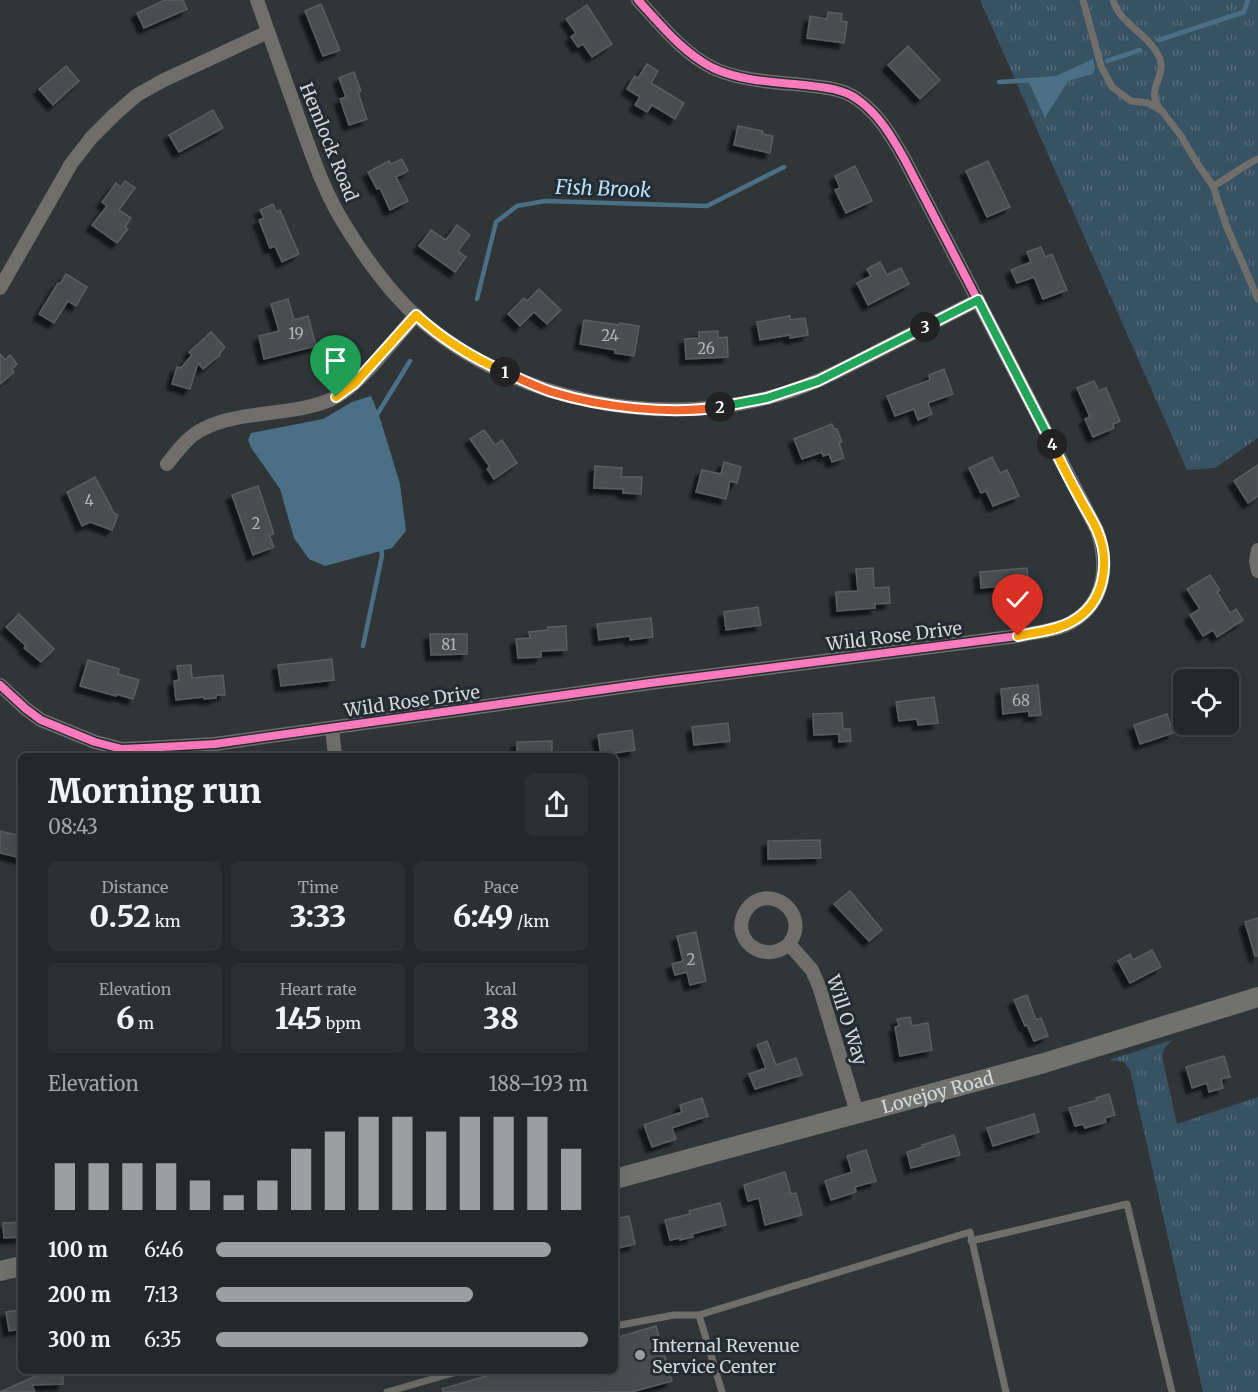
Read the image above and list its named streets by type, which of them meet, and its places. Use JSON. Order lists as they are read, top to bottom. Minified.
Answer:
{"streets":{"main road":["Lovejoy Road"],"street":["Hemlock Road","Wild Rose Drive","Will O Way"]},"crossings":[["Hemlock Road","Wild Rose Drive"],["Will O Way","Lovejoy Road"]],"water":["Fish Brook"],"places":["Internal Revenue Service Center"],"house_numbers":["19","24","26","4","2","81","68","2"],"page":{"pins":["3","1","2","4"],"heading":["Morning run","08:43"],"stats":[["Distance","0.52 km"],["Time","3:33"],["Pace","6:49 /km"],["Elevation","6 m"],["Heart rate","145 bpm"],["kcal","38"]],"chart":["Elevation","188–193 m"],"list":[{"name":"100 m","note":"6:46"},{"name":"200 m","note":"7:13"},{"name":"300 m","note":"6:35"}]}}
